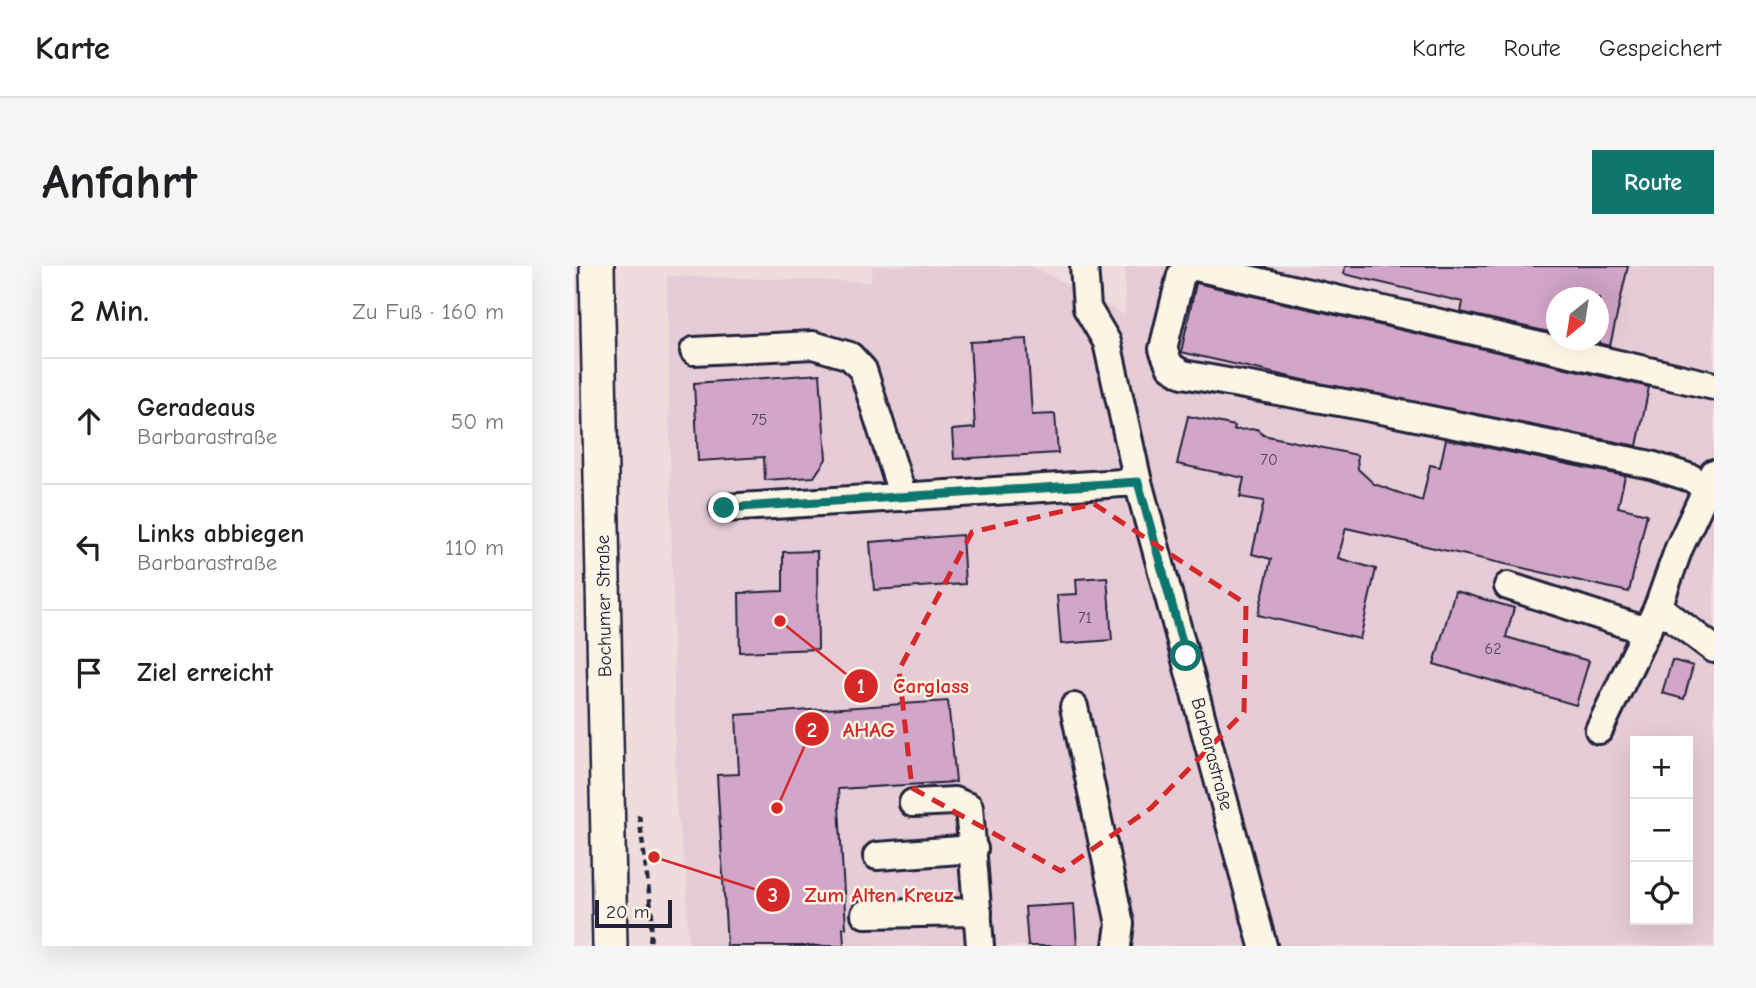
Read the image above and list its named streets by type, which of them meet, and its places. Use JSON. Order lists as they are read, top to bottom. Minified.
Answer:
{"streets":{"main road":["Bochumer Straße"],"street":["Barbarastraße"]},"places":["Carglass","AHAG","Zum Alten Kreuz"],"house_numbers":["75","70","71","62"],"scale_bar":"20 m","north":"bottom left","page":{"header":"Karte","nav":["Karte","Route","Gespeichert"],"buttons":"Route","title":"Anfahrt","heading":["2 Min.","Zu Fuß · 160 m"],"list":[["Geradeaus","Barbarastraße","50 m"],["Links abbiegen","Barbarastraße","110 m"],"Ziel erreicht"],"map_buttons":["+","−"],"scale":"20 m"}}
